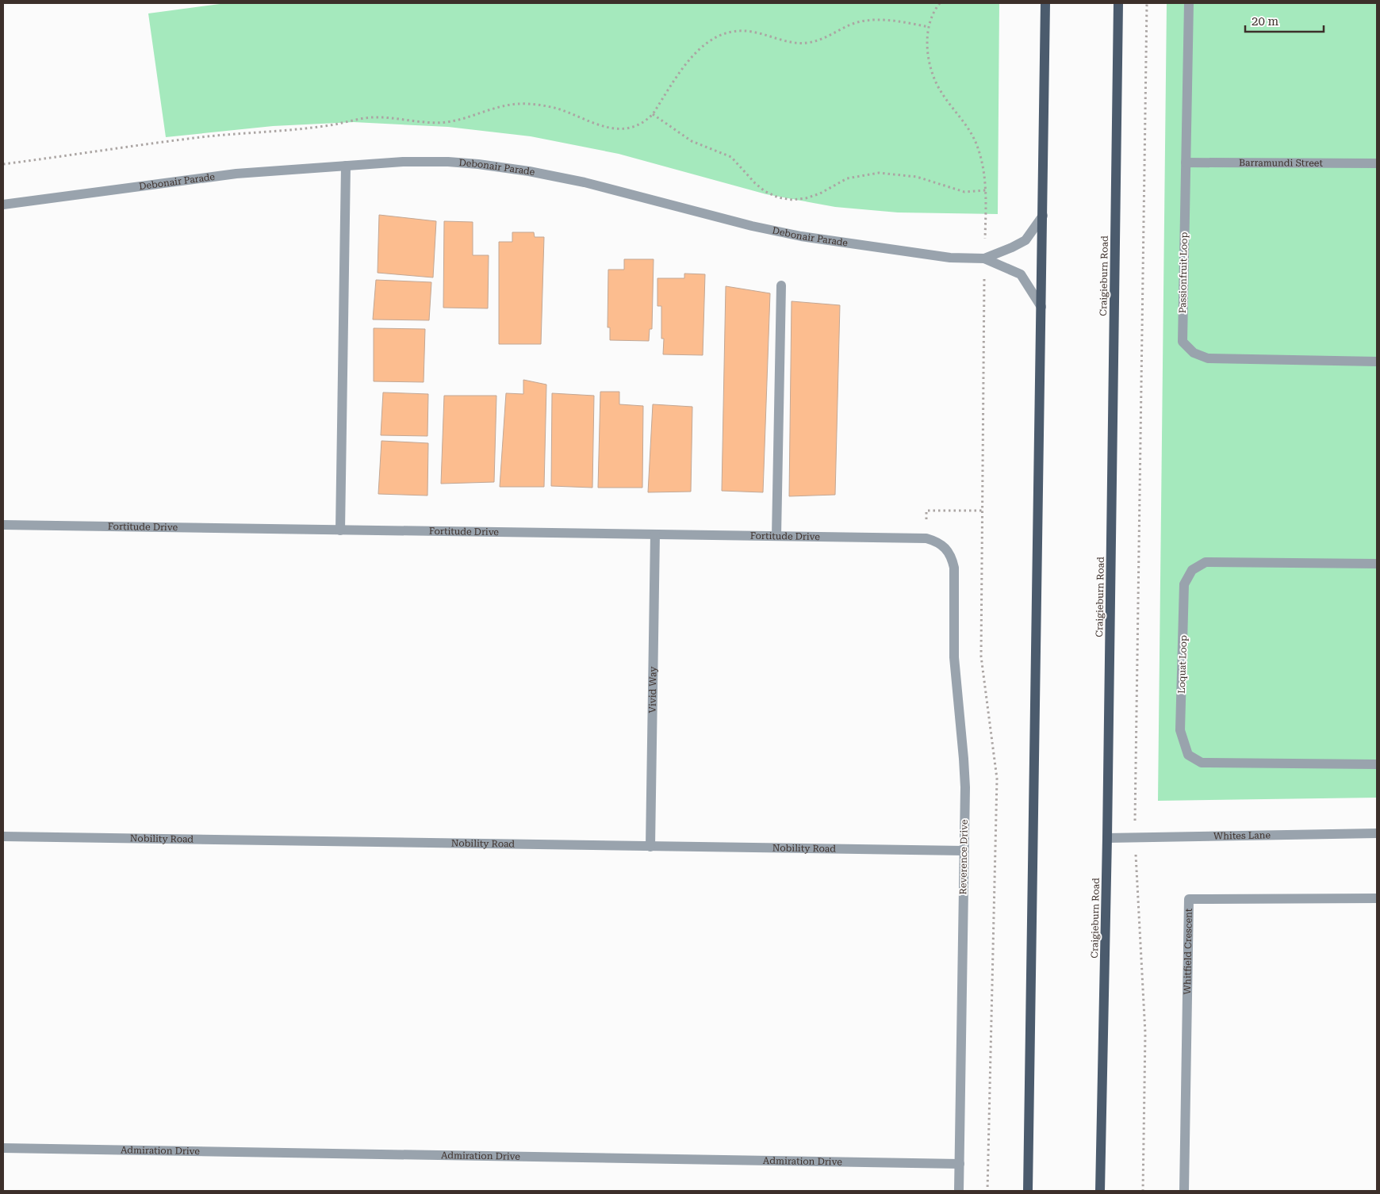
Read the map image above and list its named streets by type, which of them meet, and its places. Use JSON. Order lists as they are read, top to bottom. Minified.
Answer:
{"streets":{"main road":["Craigieburn Road"],"street":["Barramundi Street","Debonair Parade","Passionfruit Loop","Fortitude Drive","Loquat Loop","Vivid Way","Whites Lane","Nobility Road","Reverence Drive","Whitfield Crescent","Admiration Drive"]},"crossings":[["Barramundi Street","Passionfruit Loop"],["Craigieburn Road","Whites Lane"],["Fortitude Drive","Vivid Way"],["Fortitude Drive","Reverence Drive"],["Vivid Way","Nobility Road"],["Nobility Road","Reverence Drive"],["Reverence Drive","Admiration Drive"]],"scale_bar":"20 m"}
